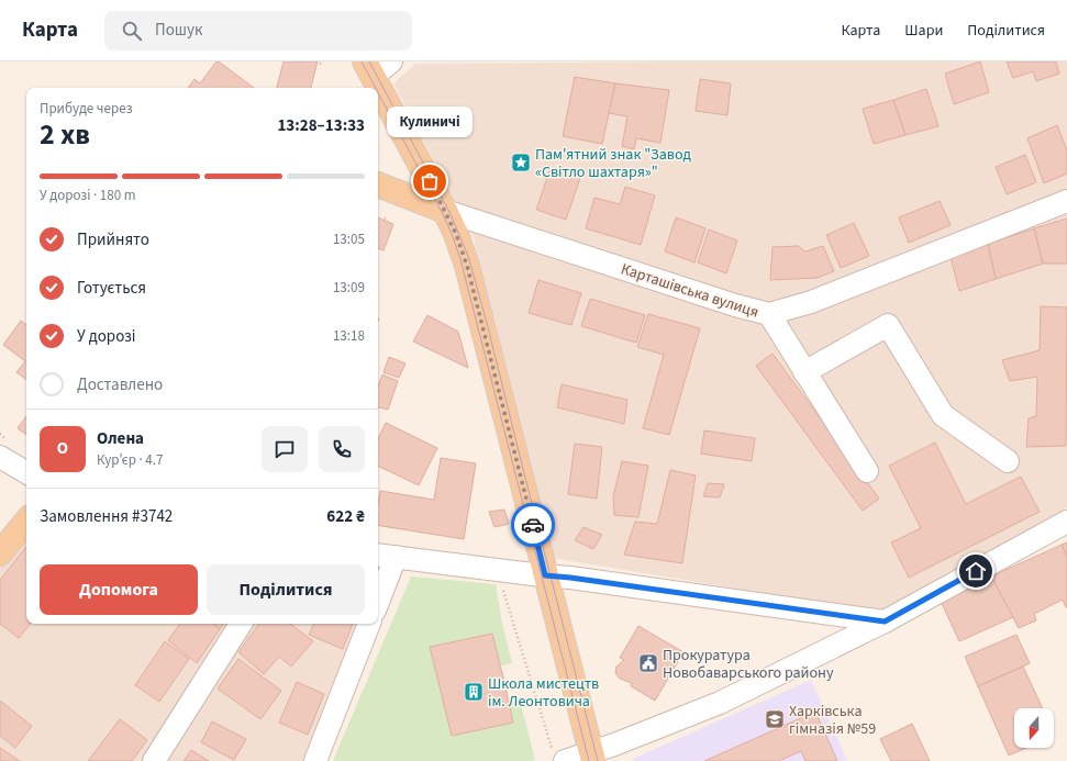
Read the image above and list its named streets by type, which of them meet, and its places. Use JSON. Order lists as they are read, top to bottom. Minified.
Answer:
{"streets":{"street":["Карташівська вулиця"]},"places":{"place":["Пам'ятний знак \"Завод «Світло шахтаря»\""],"other":["Кулиничі"],"public building":["Прокуратура Новобаварського району"],"building":["Школа мистецтв ім. Леонтовича"],"school or university":["Харківська гімназія №59"]},"north":"bottom","page":{"header":"Карта","search":"Пошук","nav":["Карта","Шари","Поділитися"],"heading":["2 хв","Прибуде через","13:28–13:33"],"panel":["Олена","Кур’єр · 4.7","Замовлення #3742","622 ₴"],"bubble":"Кулиничі","bar":"У дорозі · 180 m","list":[["Прийнято","13:05"],["Готується","13:09"],["У дорозі","13:18"],"Доставлено"],"round":"О","buttons":["Допомога","Поділитися"]}}
